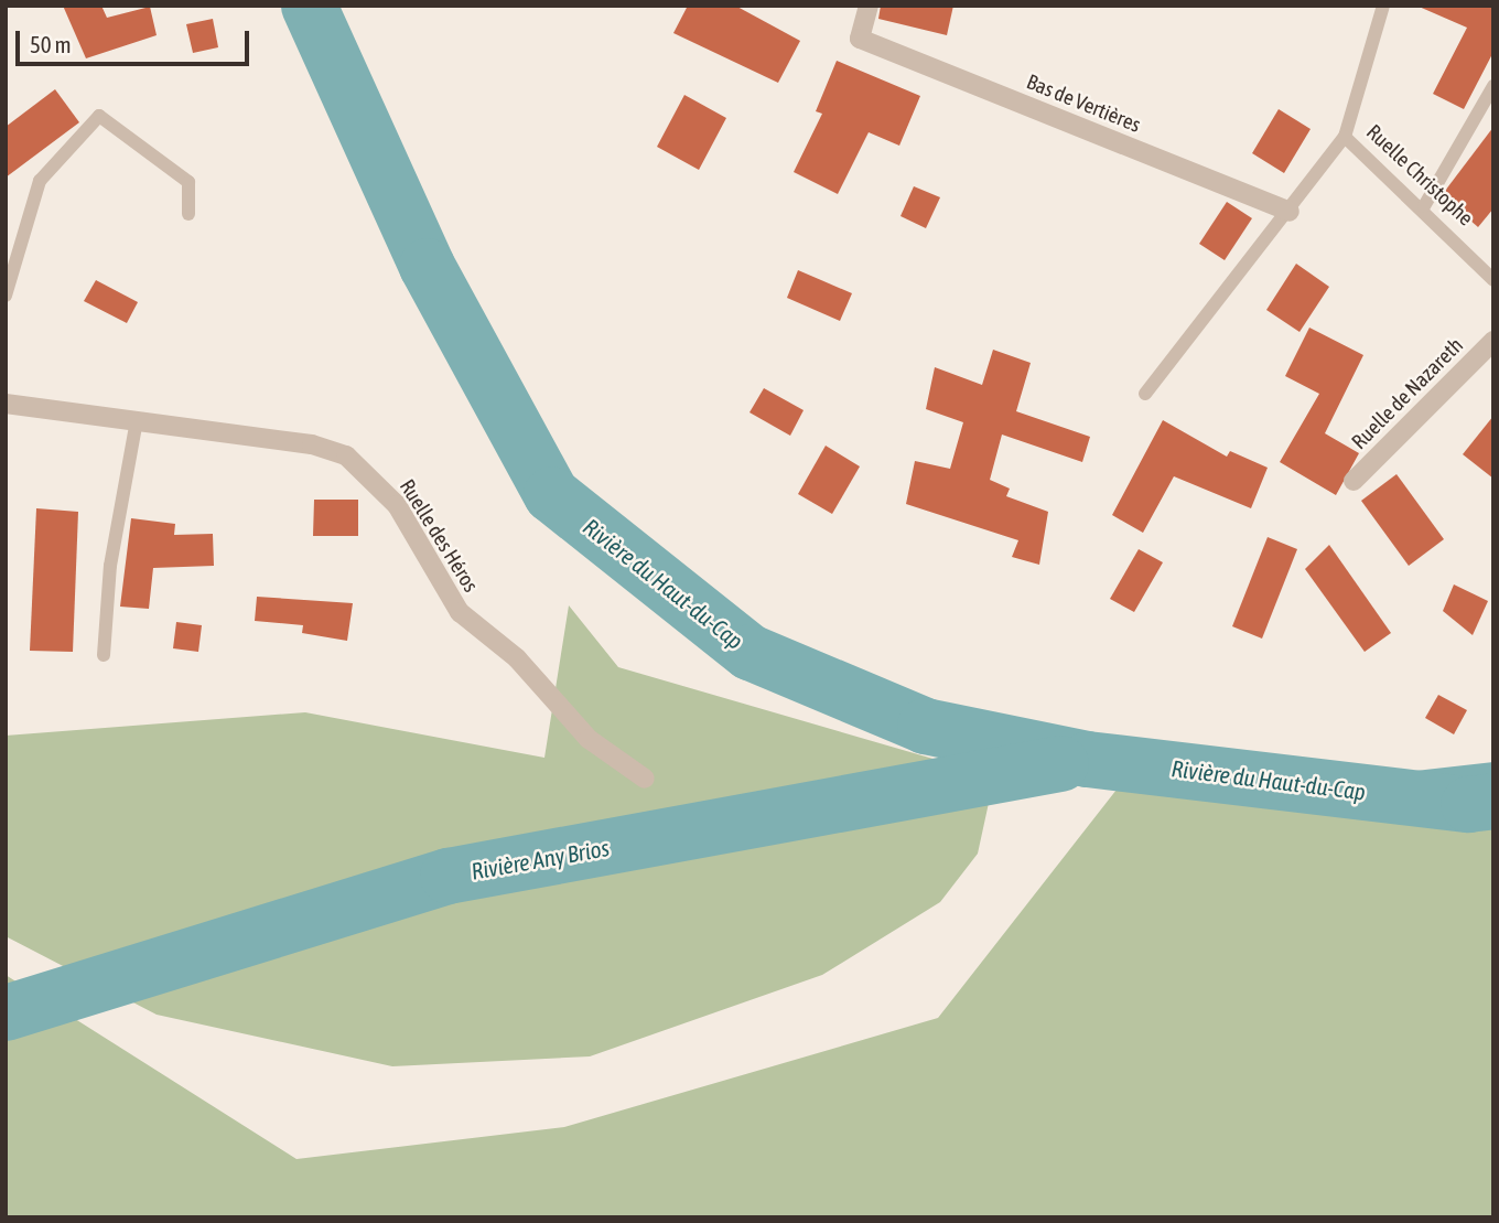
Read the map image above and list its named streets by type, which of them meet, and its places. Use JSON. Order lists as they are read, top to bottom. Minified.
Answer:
{"streets":{"street":["Bas de Vertières","Ruelle de Nazareth","Ruelle des Héros"],"lane":["Ruelle Christophe"]},"water":["Rivière du Haut-du-Cap","Rivière Any Brios"],"scale_bar":"50 m"}
